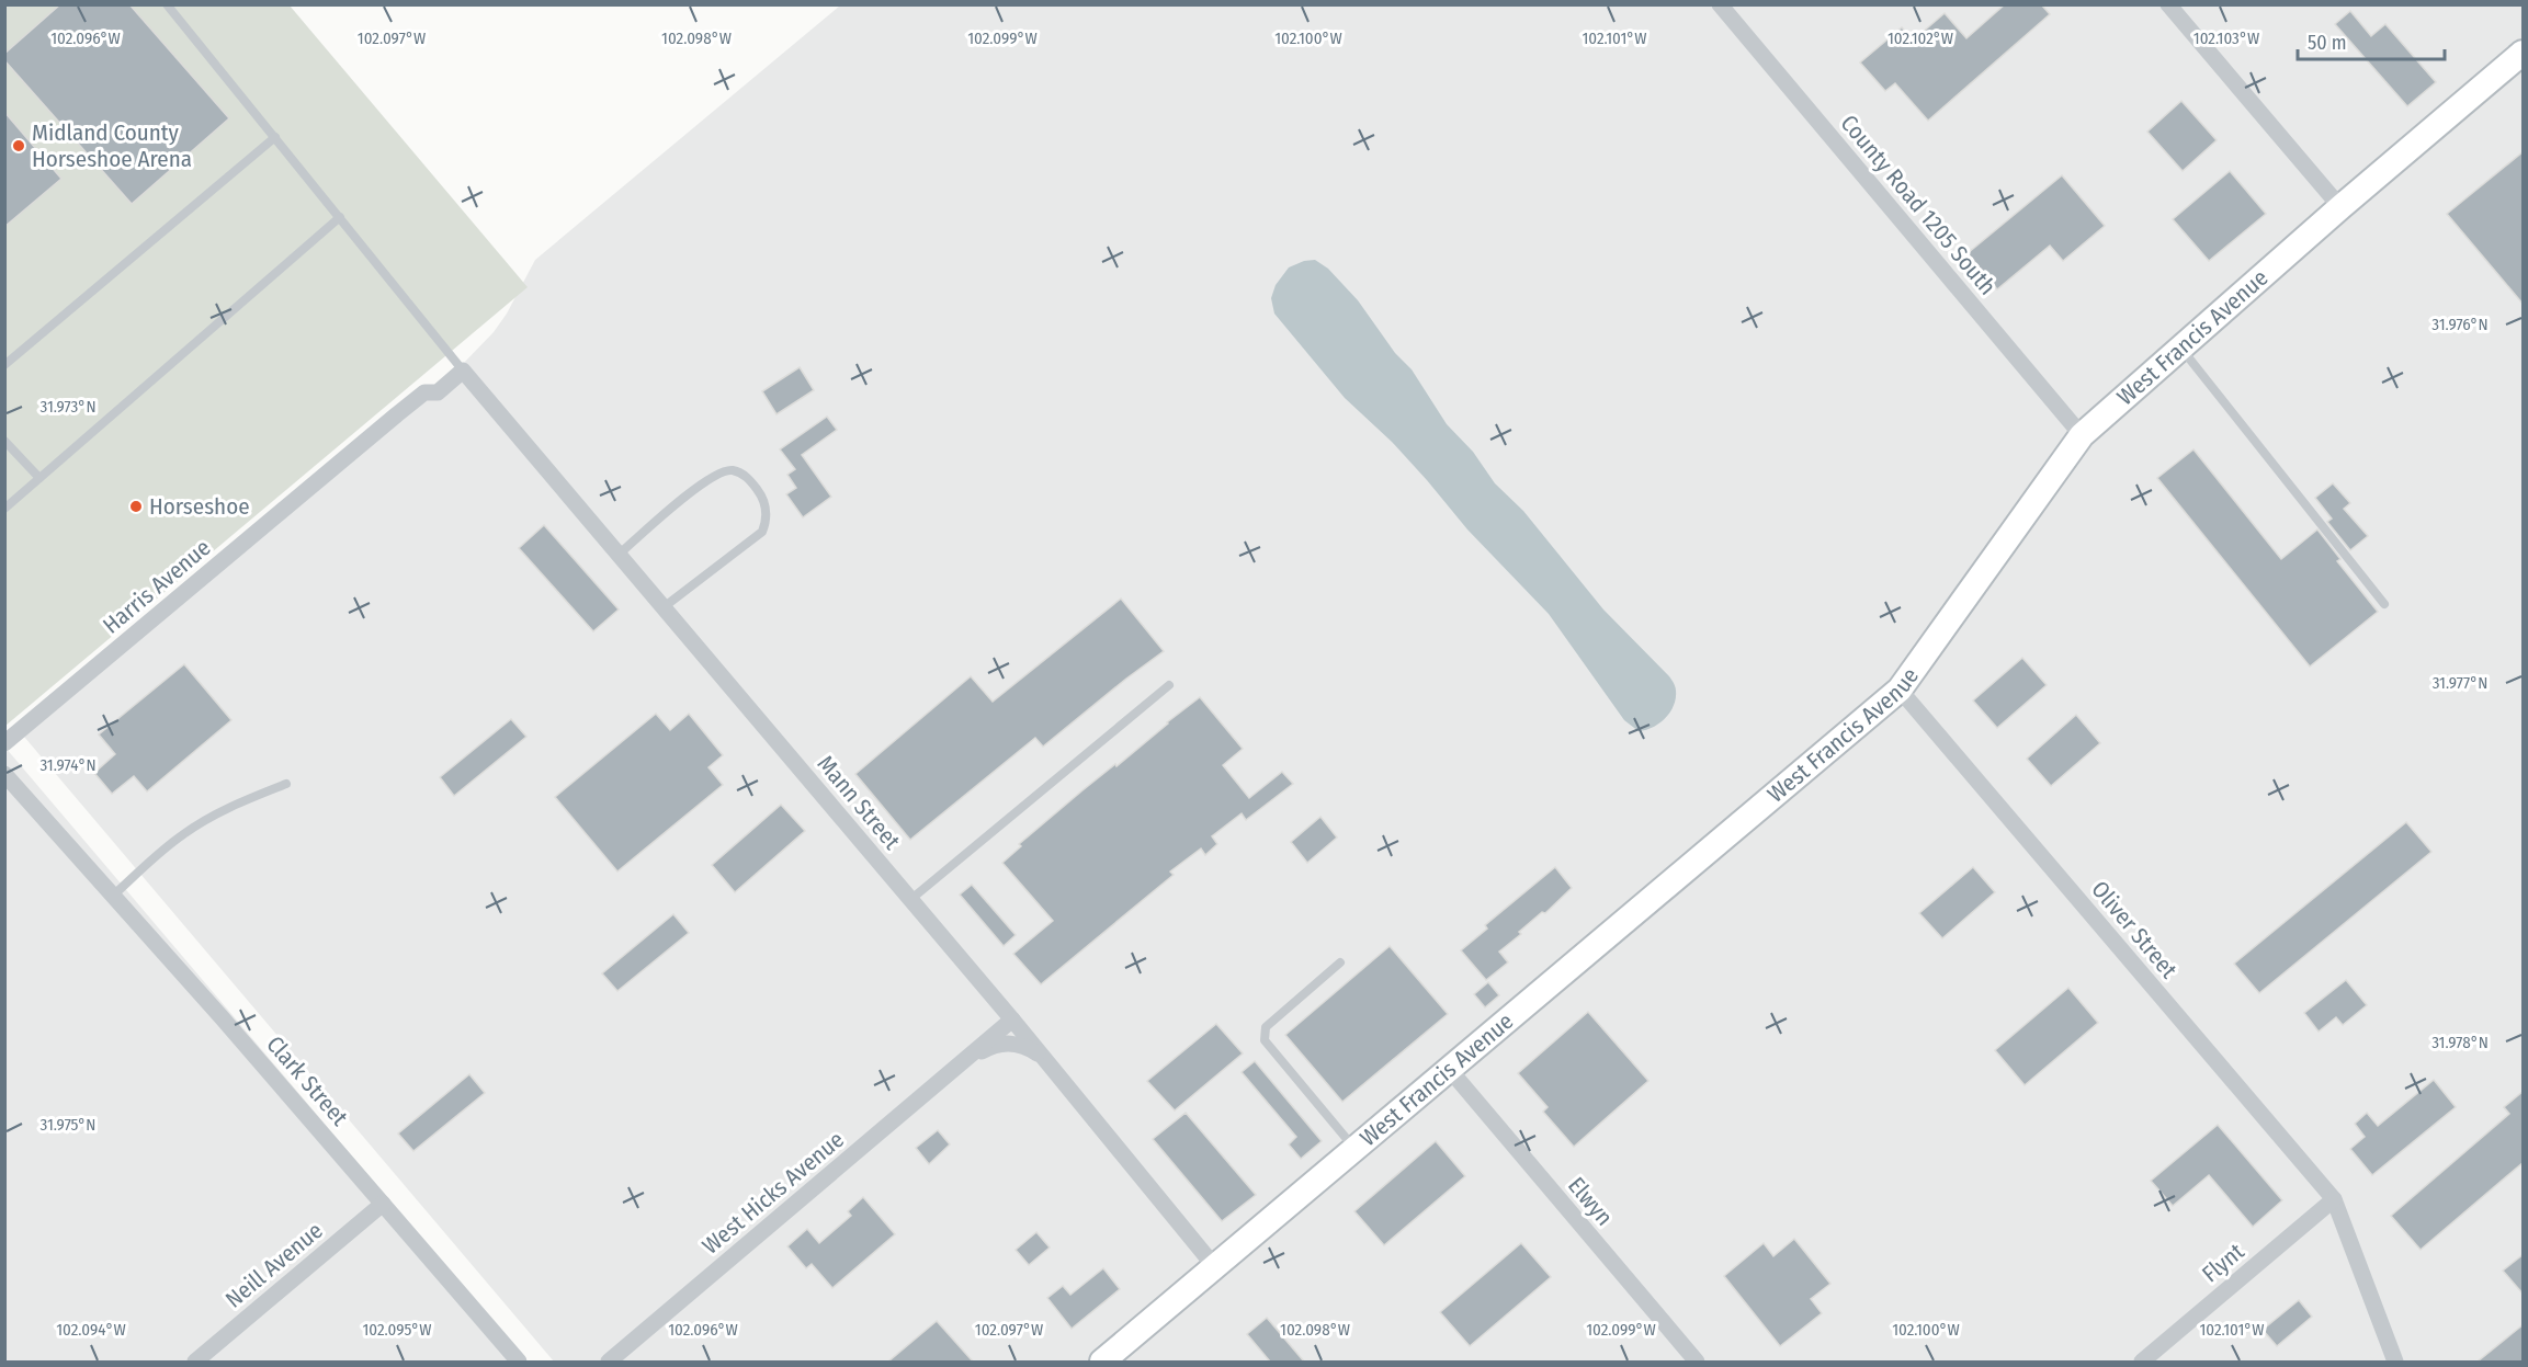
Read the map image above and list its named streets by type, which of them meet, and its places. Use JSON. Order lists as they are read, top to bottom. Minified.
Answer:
{"streets":{"street":["County Road 1205 South","West Francis Avenue","Harris Avenue","Mann Street","Oliver Street","Clark Street","West Hicks Avenue","Elwyn","Flynt","Neill Avenue"]},"crossings":[["County Road 1205 South","West Francis Avenue"],["West Francis Avenue","Mann Street"],["West Francis Avenue","Oliver Street"],["West Francis Avenue","Elwyn"],["Harris Avenue","Mann Street"],["Mann Street","West Hicks Avenue"],["Oliver Street","Flynt"],["Clark Street","Neill Avenue"]],"places":["Midland County Horseshoe Arena","Horseshoe"],"scale_bar":"50 m","coordinates":["102.096°W","102.097°W","102.098°W","102.099°W","102.100°W","102.101°W","102.102°W","102.103°W","31.976°N","31.973°N","31.977°N","31.974°N","31.978°N","31.975°N","102.094°W","102.095°W"]}
